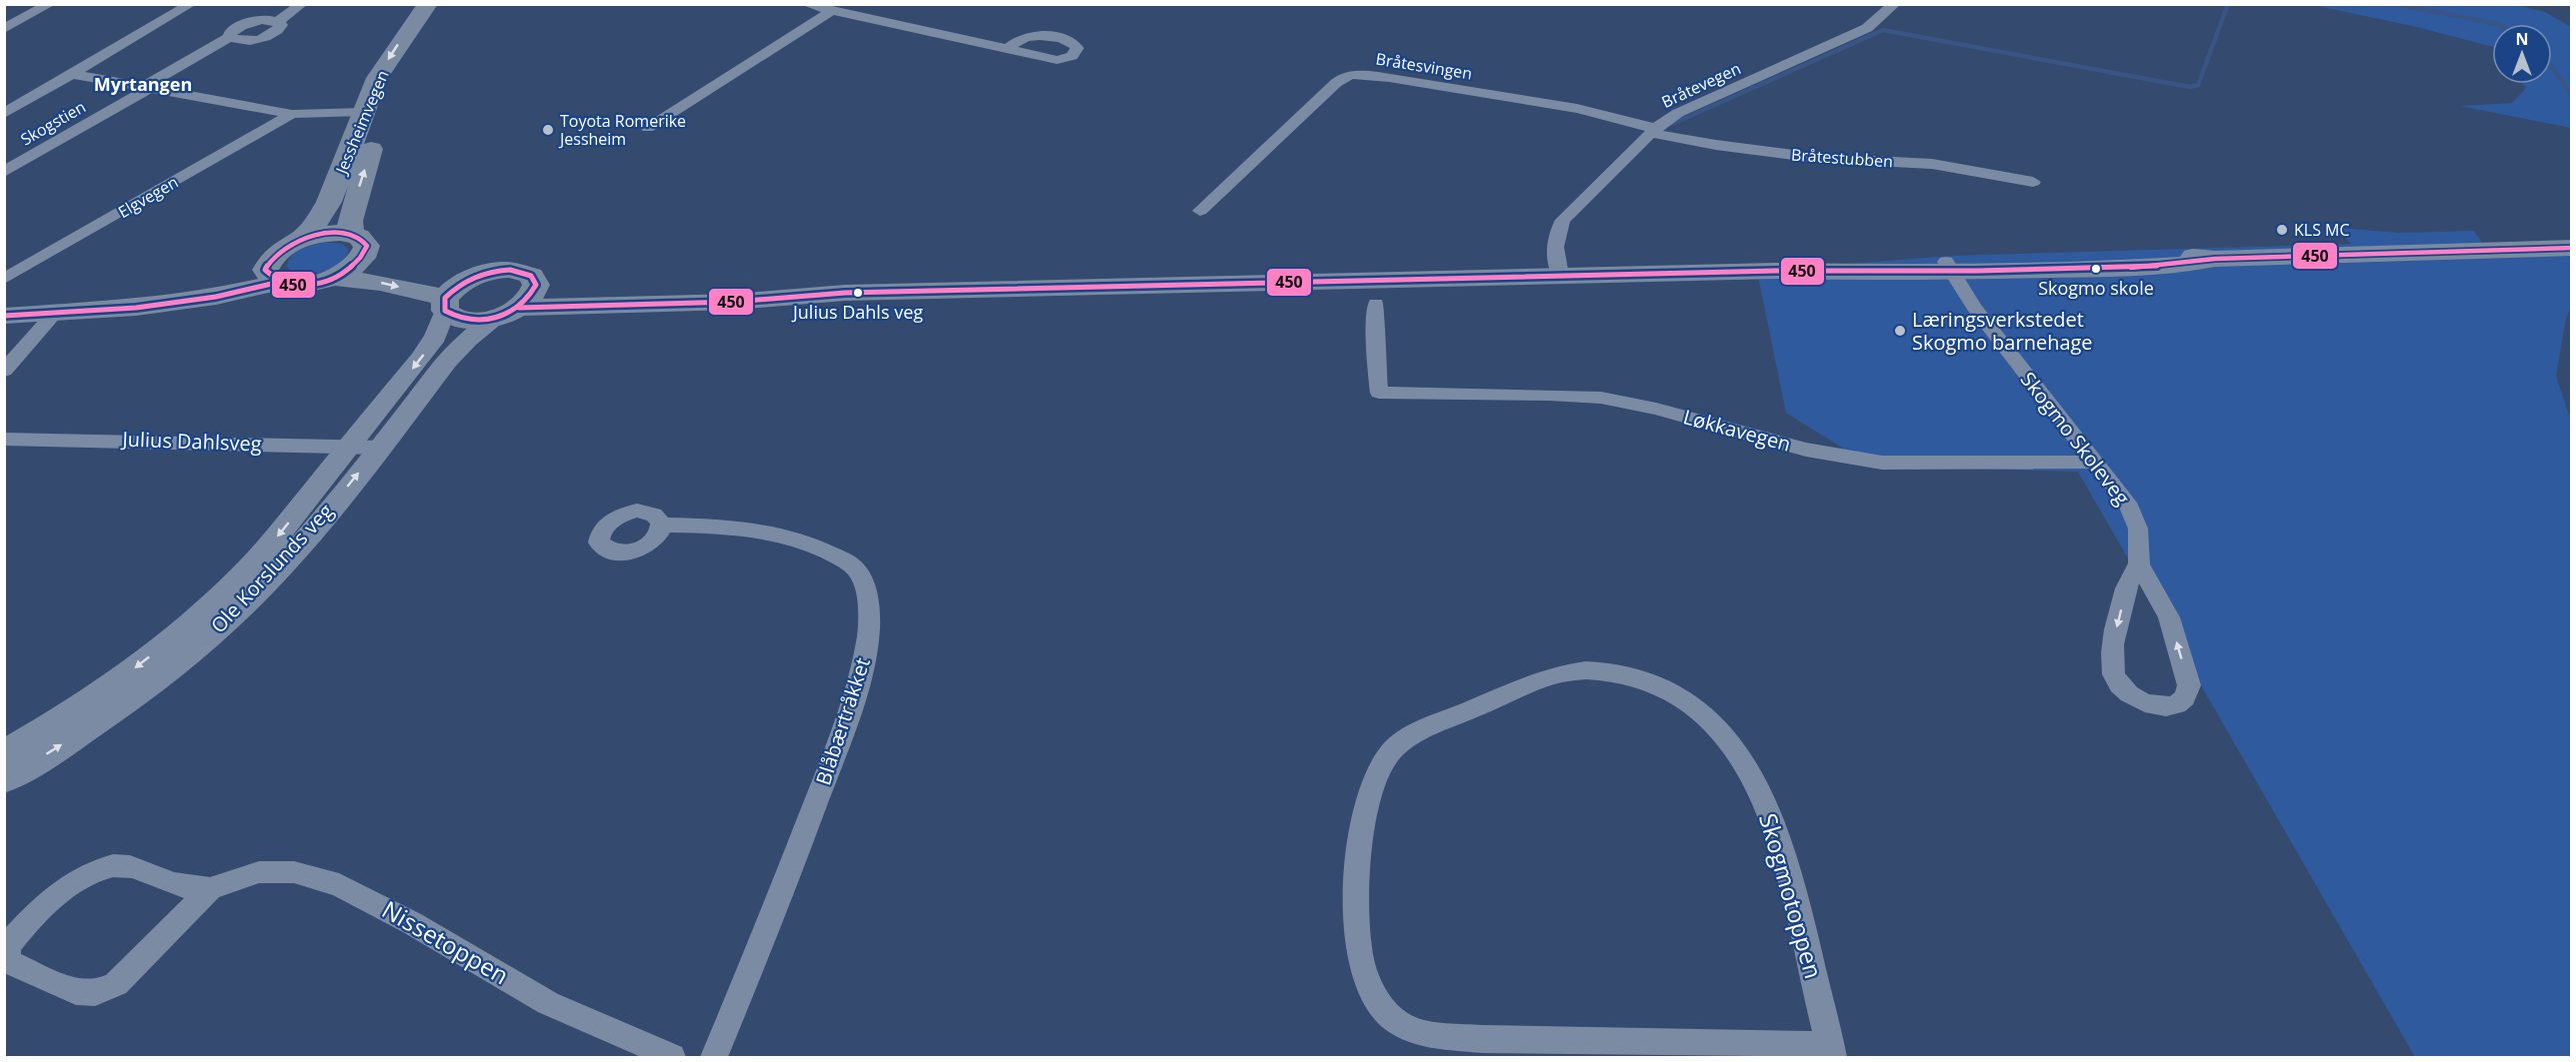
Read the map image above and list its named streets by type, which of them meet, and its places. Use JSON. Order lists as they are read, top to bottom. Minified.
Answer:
{"streets":{"main road":["Jessheimvegen"],"street":["Bråtesvingen","Bråtevegen","Skogstien","Bråtestubben","Elgvegen","Løkkavegen","Skogmo Skoleveg","Julius Dahlsveg","Ole Korslunds veg","Blåbærtråkket","Skogmotoppen","Nissetoppen"]},"crossings":[["Bråtesvingen","Bråtevegen"],["Bråtesvingen","Bråtestubben"],["Bråtevegen","Bråtestubben"],["Løkkavegen","Skogmo Skoleveg"],["Julius Dahlsveg","Ole Korslunds veg"]],"districts":["Myrtangen"],"places":["Toyota Romerike Jessheim","KLS MC","Skogmo skole","Julius Dahls veg","Læringsverkstedet Skogmo barnehage"],"lines":["transit line 450"],"north":"top"}
